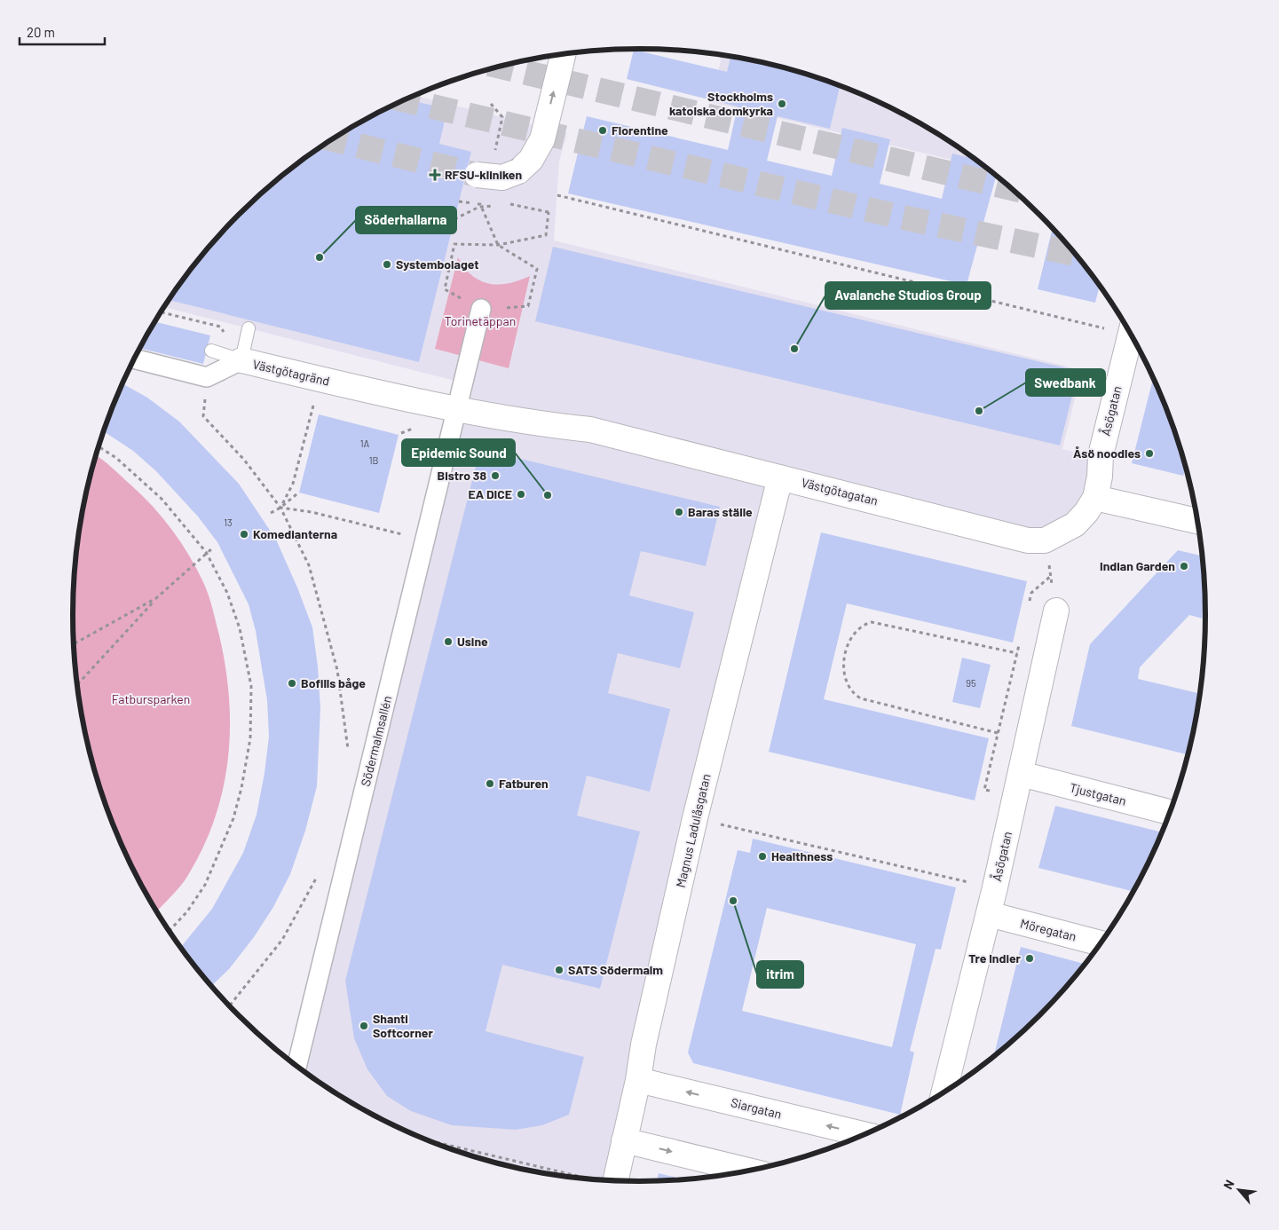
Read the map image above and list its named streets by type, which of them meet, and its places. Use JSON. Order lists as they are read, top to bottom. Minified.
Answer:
{"streets":{"street":["Västgötagränd","Åsögatan","Västgötagatan","Södermalmsallén","Tjustgatan","Magnus Ladulåsgatan","Möregatan","Siargatan"]},"crossings":[["Västgötagränd","Västgötagatan"],["Västgötagränd","Södermalmsallén"],["Åsögatan","Tjustgatan"],["Åsögatan","Möregatan"],["Västgötagatan","Södermalmsallén"],["Västgötagatan","Magnus Ladulåsgatan"],["Magnus Ladulåsgatan","Siargatan"]],"parks":["Torinetäppan","Fatbursparken"],"places":{"other":["Stockholms katolska domkyrka","Florentine","Söderhallarna","Systembolaget","Avalanche Studios Group","Swedbank","Åsö noodles","Bistro 38","EA DICE","Epidemic Sound","Baras ställe","Komedianterna","Indian Garden","Usine","Bofills båge","Fatburen","Healthness","itrim","Tre Indier","SATS Södermalm","Shanti Softcorner"],"health":["RFSU-kliniken"]},"house_numbers":["1A","1B","13","95"],"scale_bar":"20 m","north":"top left"}
